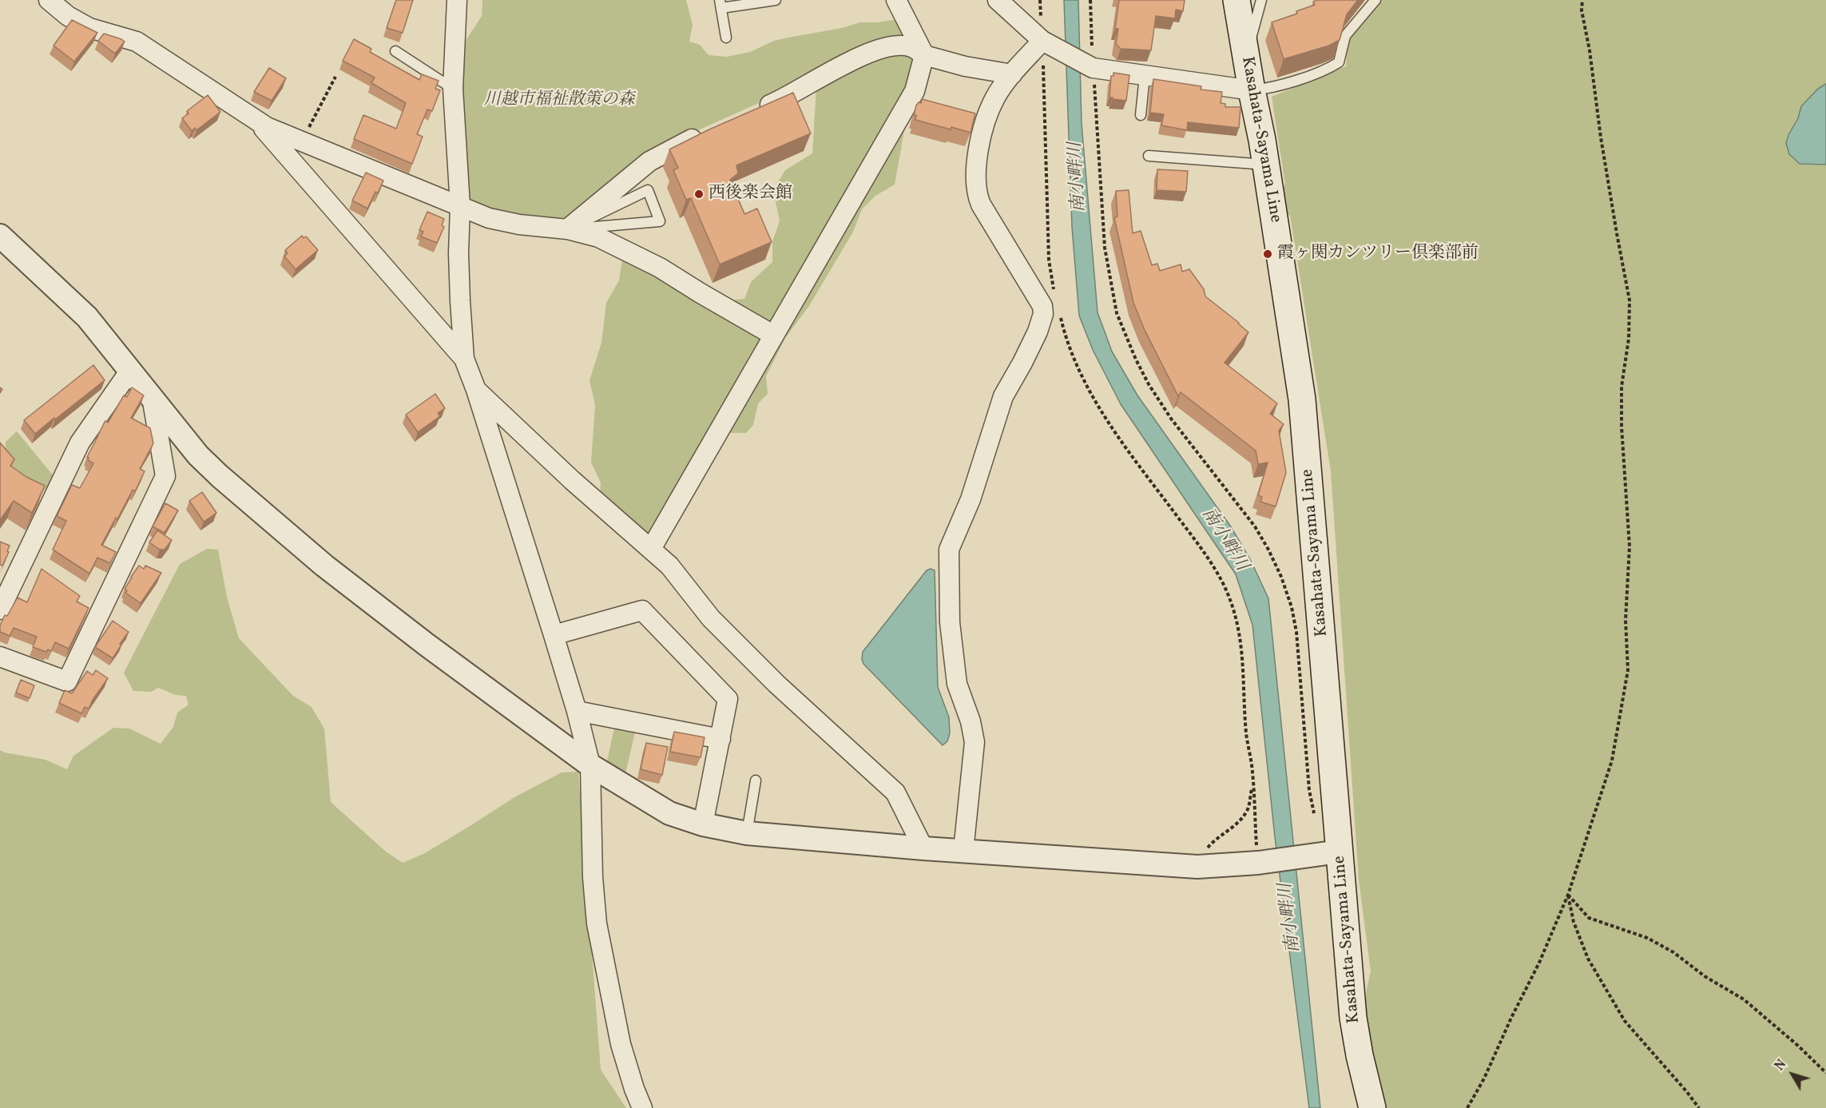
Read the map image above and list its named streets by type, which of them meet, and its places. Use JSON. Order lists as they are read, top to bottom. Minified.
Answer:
{"streets":{"main road":["Kasahata-Sayama Line"]},"water":["南小畔川"],"parks":["川越市福祉散策の森"],"places":["西後楽会館","霞ヶ関カンツリー倶楽部前"],"north":"top left"}
